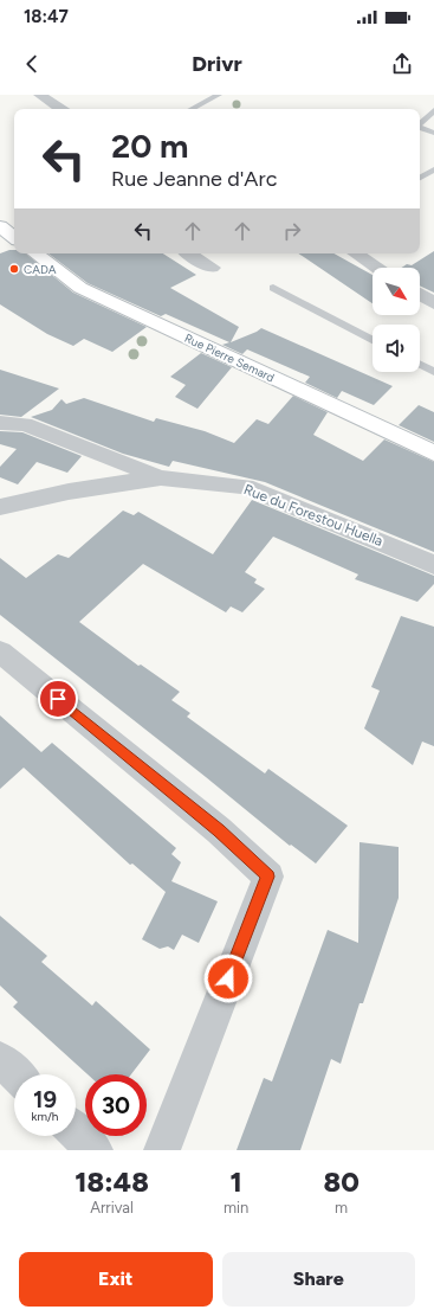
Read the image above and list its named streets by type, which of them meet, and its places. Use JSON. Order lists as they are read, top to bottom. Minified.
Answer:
{"streets":{"main road":["Rue Pierre Semard"],"street":["Rue du Forestou Huella"]},"places":["CADA"],"north":"bottom right","page":{"status":"18:47","header":"Drivr","turn":["20 m","Rue Jeanne d'Arc"],"speed":"19 km/h","limit":"30","eta":["18:48","Arrival","1","min","80","m"],"buttons":["Exit","Share"]}}
